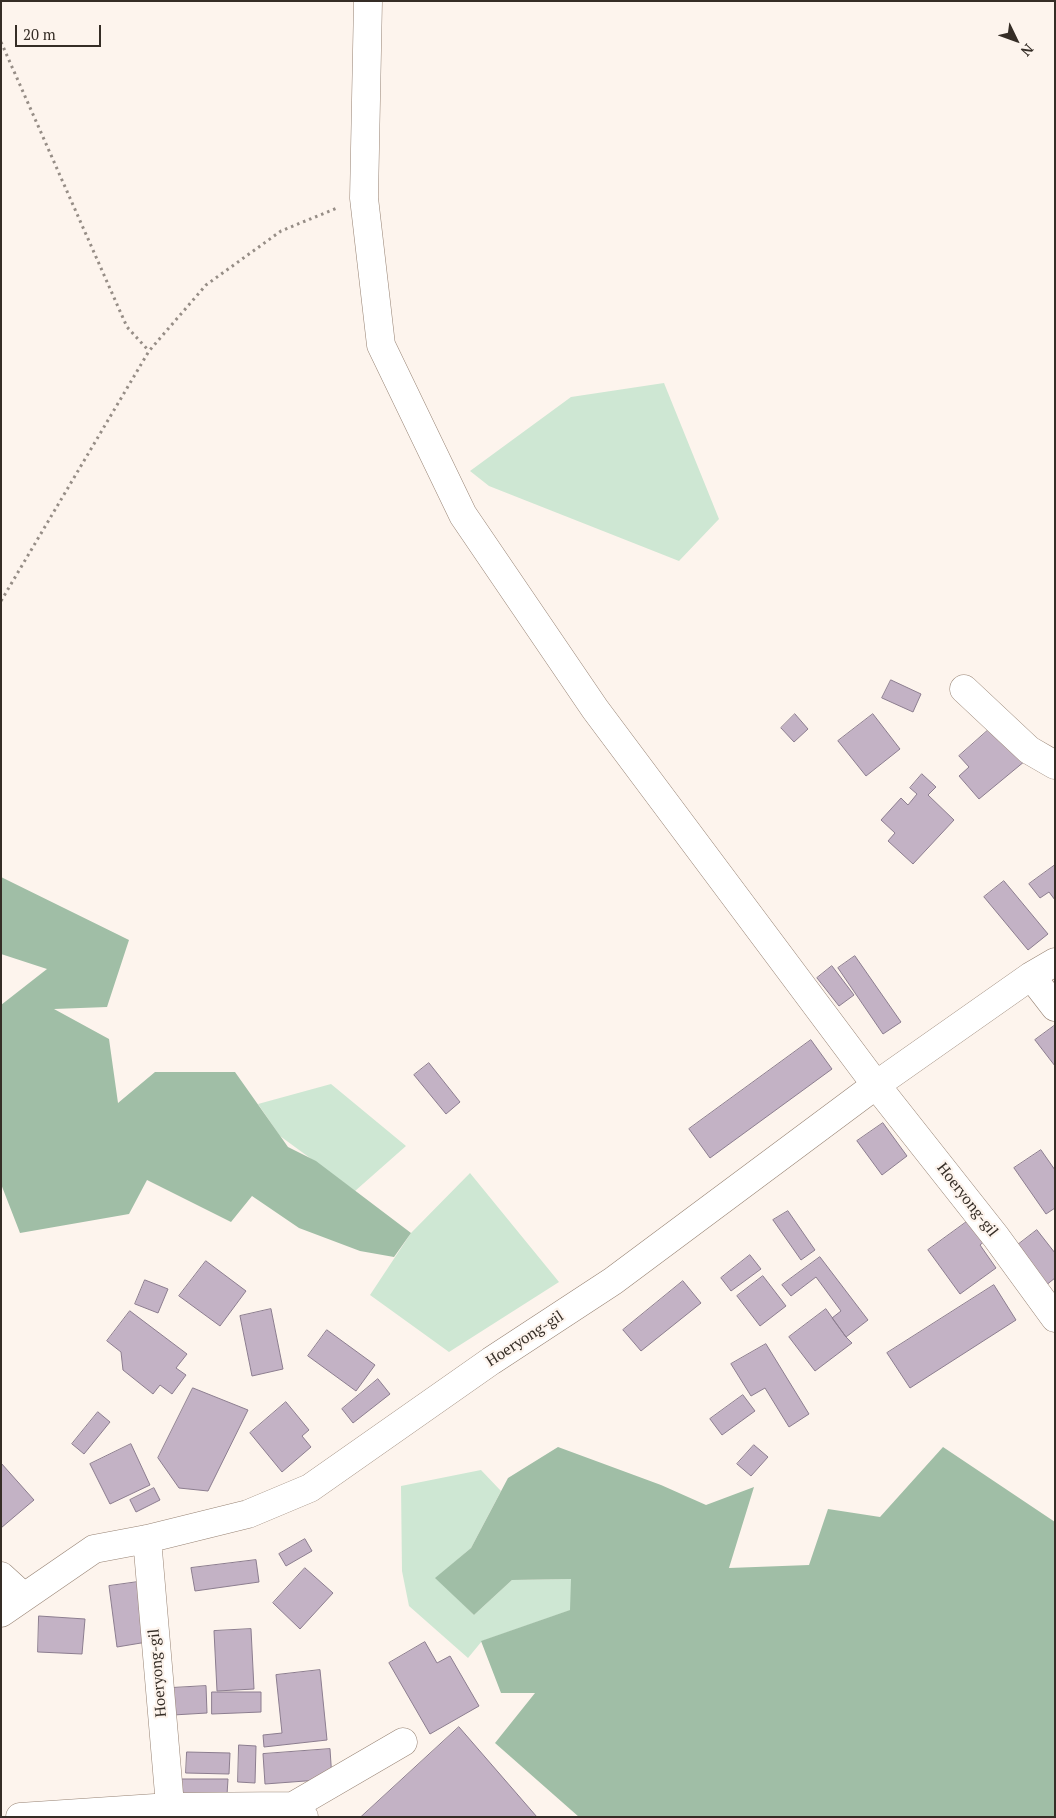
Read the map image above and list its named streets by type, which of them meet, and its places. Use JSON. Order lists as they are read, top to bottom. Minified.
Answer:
{"streets":{"street":["Hoeryong-gil"]},"scale_bar":"20 m","north":"bottom right"}
